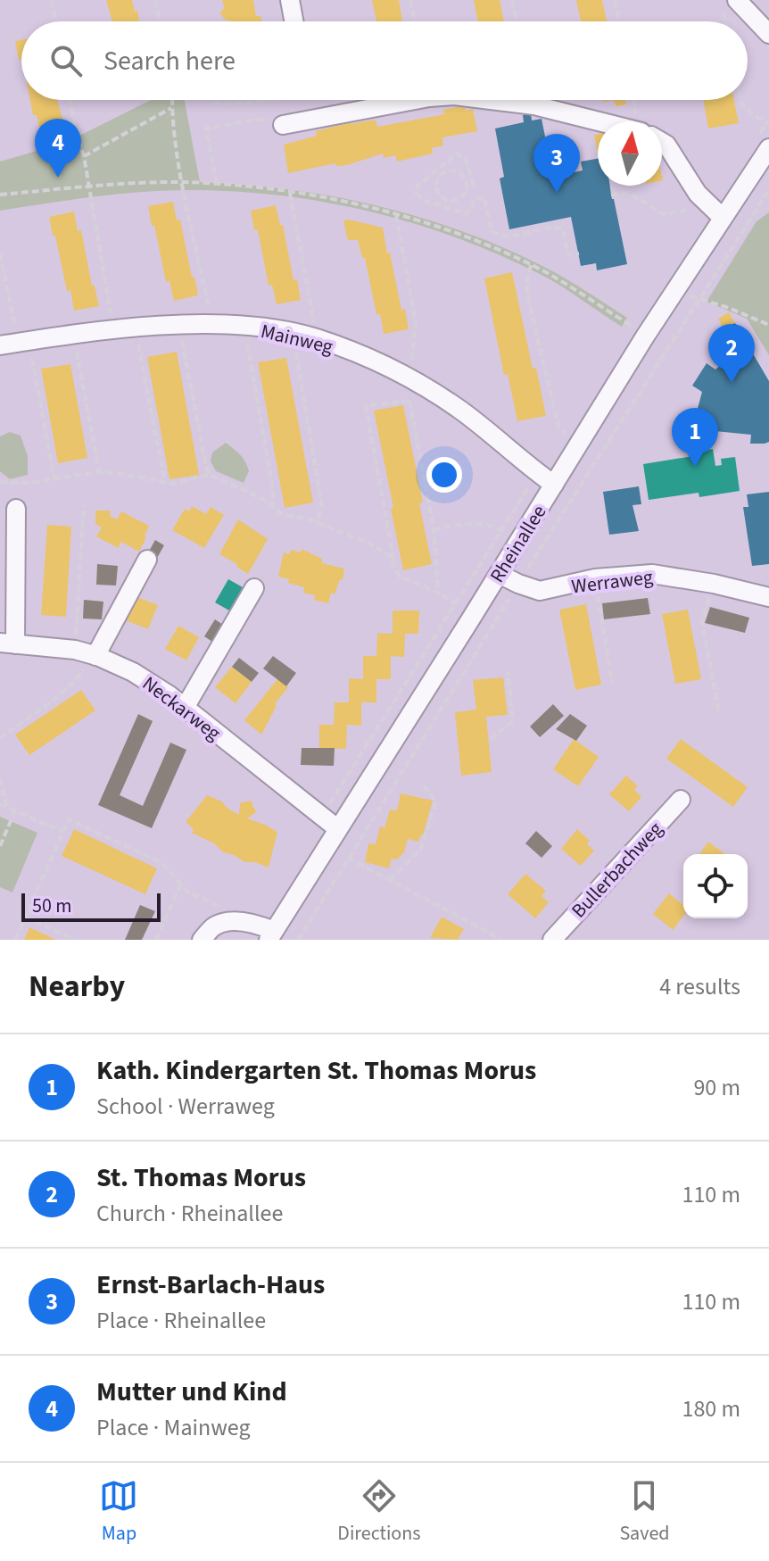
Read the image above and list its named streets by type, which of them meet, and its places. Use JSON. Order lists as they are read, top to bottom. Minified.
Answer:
{"streets":{"street":["Mainweg","Rheinallee","Werraweg","Neckarweg","Bullerbachweg"]},"crossings":[["Mainweg","Rheinallee"],["Rheinallee","Werraweg"],["Rheinallee","Neckarweg"]],"scale_bar":"50 m","north":"top","page":{"search":"Search here","pins":["4","3","2","1"],"scale":"50 m","heading":["Nearby","4 results"],"list":[{"mark":"1","name":"Kath. Kindergarten St. Thomas Morus","note":"School · Werraweg","value":"90 m"},{"mark":"2","name":"St. Thomas Morus","note":"Church · Rheinallee","value":"110 m"},{"mark":"3","name":"Ernst-Barlach-Haus","note":"Place · Rheinallee","value":"110 m"},{"mark":"4","name":"Mutter und Kind","note":"Place · Mainweg","value":"180 m"}],"nav":["Map","Directions","Saved"]}}
